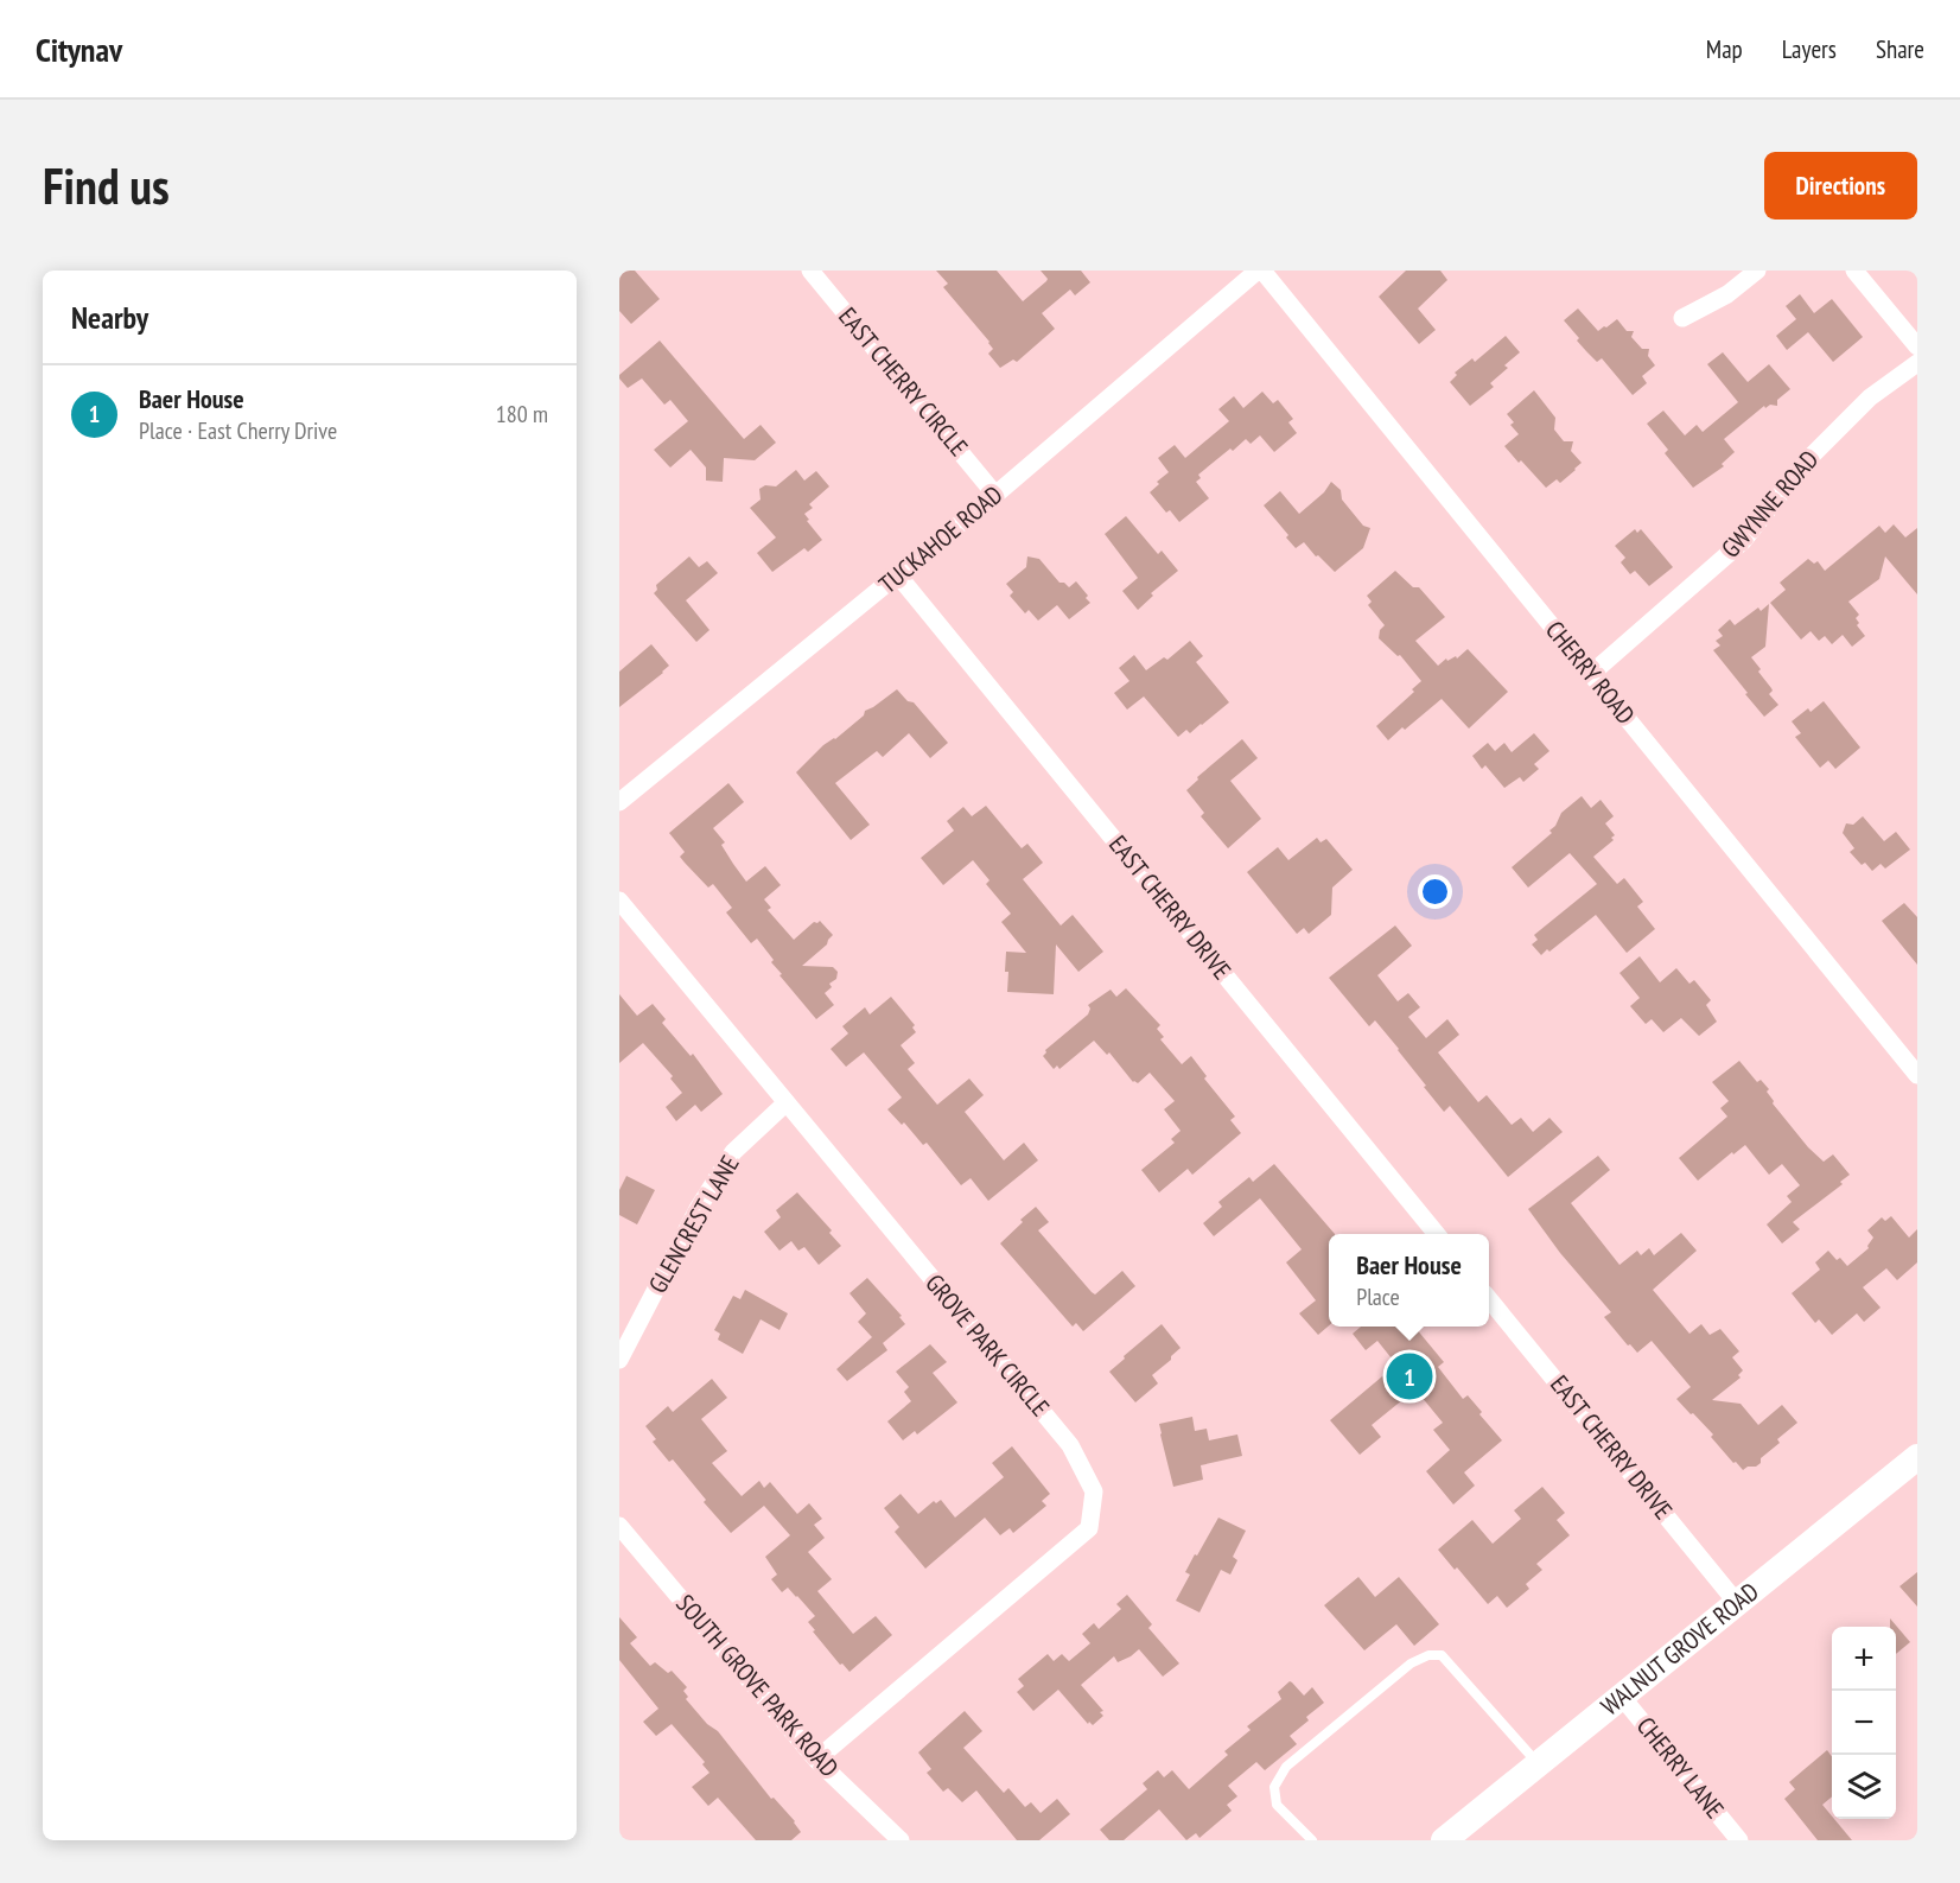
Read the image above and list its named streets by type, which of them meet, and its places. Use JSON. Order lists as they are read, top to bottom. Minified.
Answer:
{"streets":{"main road":["WALNUT GROVE ROAD"],"street":["EAST CHERRY CIRCLE","GWYNNE ROAD","TUCKAHOE ROAD","CHERRY ROAD","EAST CHERRY DRIVE","GLENCREST LANE","GROVE PARK CIRCLE","SOUTH GROVE PARK ROAD","CHERRY LANE"]},"crossings":[["EAST CHERRY CIRCLE","TUCKAHOE ROAD"],["GWYNNE ROAD","CHERRY ROAD"],["TUCKAHOE ROAD","EAST CHERRY DRIVE"],["EAST CHERRY DRIVE","WALNUT GROVE ROAD"],["GLENCREST LANE","GROVE PARK CIRCLE"],["GROVE PARK CIRCLE","SOUTH GROVE PARK ROAD"],["WALNUT GROVE ROAD","CHERRY LANE"]],"page":{"header":"Citynav","nav":["Map","Layers","Share"],"buttons":"Directions","title":"Find us","heading":"Nearby","list":[{"mark":"1","name":"Baer House","note":"Place · East Cherry Drive","value":"180 m"}],"popup":["Baer House","Place"],"pins":"1","map_buttons":["+","−"]}}
